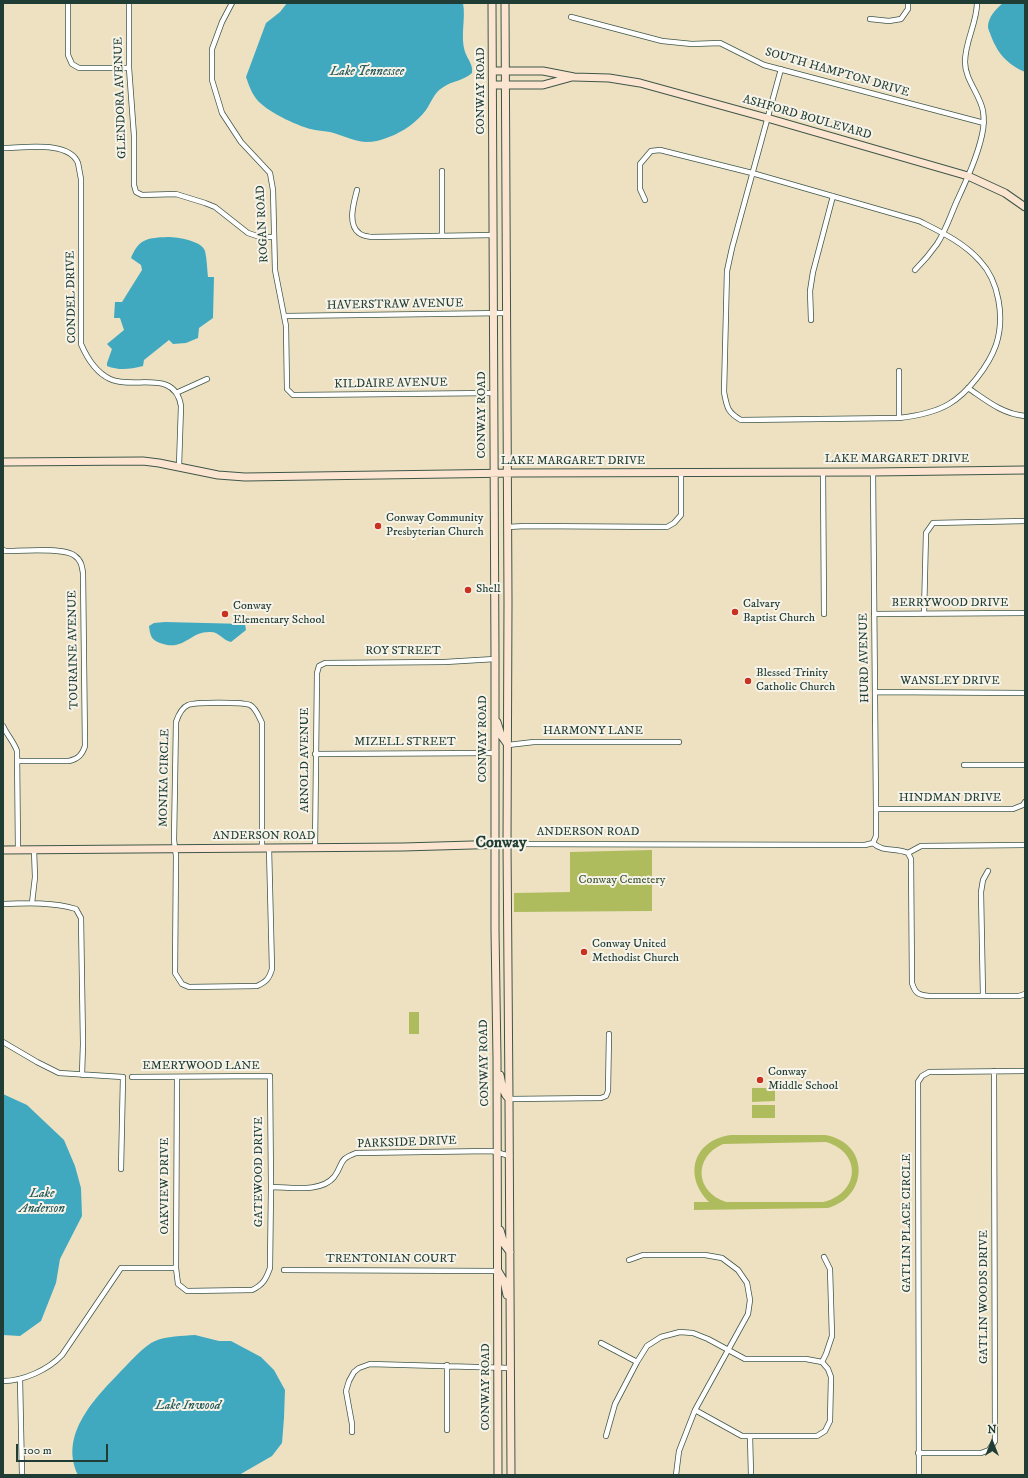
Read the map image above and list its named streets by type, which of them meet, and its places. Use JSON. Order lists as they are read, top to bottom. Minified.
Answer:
{"streets":{"main road":["CONWAY ROAD","ASHFORD BOULEVARD","LAKE MARGARET DRIVE","ANDERSON ROAD"],"street":["SOUTH HAMPTON DRIVE","GLENDORA AVENUE","ROGAN ROAD","CONDEL DRIVE","HAVERSTRAW AVENUE","KILDAIRE AVENUE","BERRYWOOD DRIVE","TOURAINE AVENUE","ROY STREET","HURD AVENUE","WANSLEY DRIVE","HARMONY LANE","MIZELL STREET","ARNOLD AVENUE","MONIKA CIRCLE","HINDMAN DRIVE","EMERYWOOD LANE","PARKSIDE DRIVE","GATEWOOD DRIVE","OAKVIEW DRIVE","GATLIN PLACE CIRCLE","TRENTONIAN COURT","GATLIN WOODS DRIVE"]},"crossings":[["CONWAY ROAD","ASHFORD BOULEVARD"],["CONWAY ROAD","HAVERSTRAW AVENUE"],["CONWAY ROAD","KILDAIRE AVENUE"],["CONWAY ROAD","LAKE MARGARET DRIVE"],["CONWAY ROAD","ROY STREET"],["CONWAY ROAD","HARMONY LANE"],["CONWAY ROAD","MIZELL STREET"],["CONWAY ROAD","ANDERSON ROAD"],["CONWAY ROAD","PARKSIDE DRIVE"],["CONWAY ROAD","TRENTONIAN COURT"],["GLENDORA AVENUE","ROGAN ROAD"],["ROGAN ROAD","HAVERSTRAW AVENUE"],["ROGAN ROAD","KILDAIRE AVENUE"],["LAKE MARGARET DRIVE","HURD AVENUE"],["BERRYWOOD DRIVE","HURD AVENUE"],["ROY STREET","ARNOLD AVENUE"],["HURD AVENUE","WANSLEY DRIVE"],["HURD AVENUE","HINDMAN DRIVE"],["HURD AVENUE","ANDERSON ROAD"],["MIZELL STREET","ARNOLD AVENUE"],["ARNOLD AVENUE","ANDERSON ROAD"],["MONIKA CIRCLE","ANDERSON ROAD"],["EMERYWOOD LANE","GATEWOOD DRIVE"],["EMERYWOOD LANE","OAKVIEW DRIVE"],["PARKSIDE DRIVE","GATEWOOD DRIVE"],["GATEWOOD DRIVE","OAKVIEW DRIVE"],["GATLIN PLACE CIRCLE","GATLIN WOODS DRIVE"]],"districts":["Conway"],"water":["Lake Tennessee","Lake Anderson","Lake Inwood"],"parks":["Conway Cemetery"],"places":["Conway Community Presbyterian Church","Shell","Calvary Baptist Church","Conway Elementary School","Blessed Trinity Catholic Church","Conway United Methodist Church","Conway Middle School"],"scale_bar":"100 m","north":"top"}
